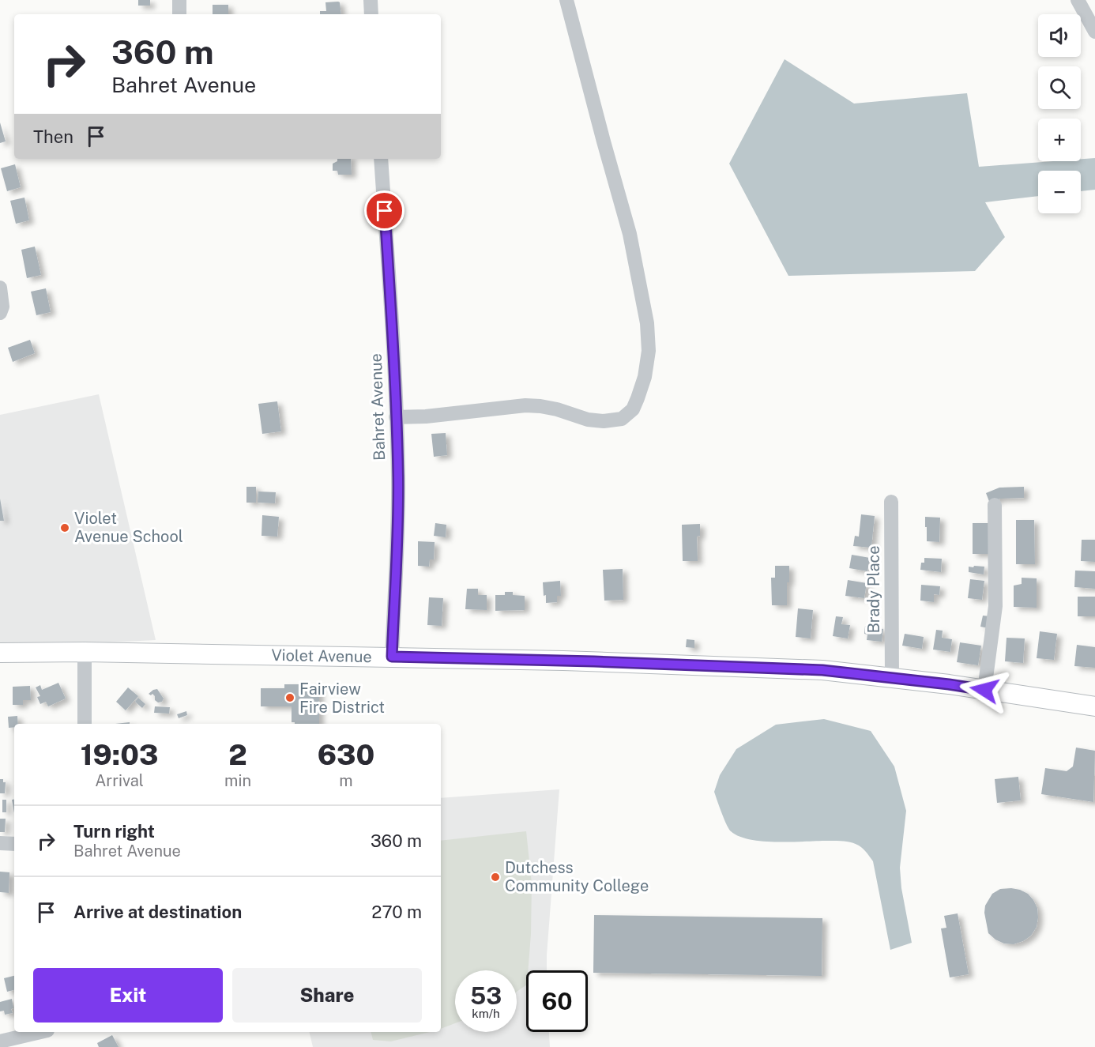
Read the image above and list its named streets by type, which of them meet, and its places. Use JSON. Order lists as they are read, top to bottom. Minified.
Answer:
{"streets":{"main road":["Violet Avenue"],"street":["Bahret Avenue","Brady Place"]},"crossings":[["Bahret Avenue","Violet Avenue"],["Brady Place","Violet Avenue"]],"places":["Violet Avenue School","Fairview Fire District","Dutchess Community College"],"page":{"map_buttons":["+","−"],"turn":["360 m","Bahret Avenue"],"then":"Then","eta":["19:03","Arrival","2","min","630","m"],"list":[{"name":"Turn right","note":"Bahret Avenue","value":"360 m"},{"name":"Arrive at destination","value":"270 m"}],"buttons":["Exit","Share"],"speed":"53 km/h","limit":"60"}}
